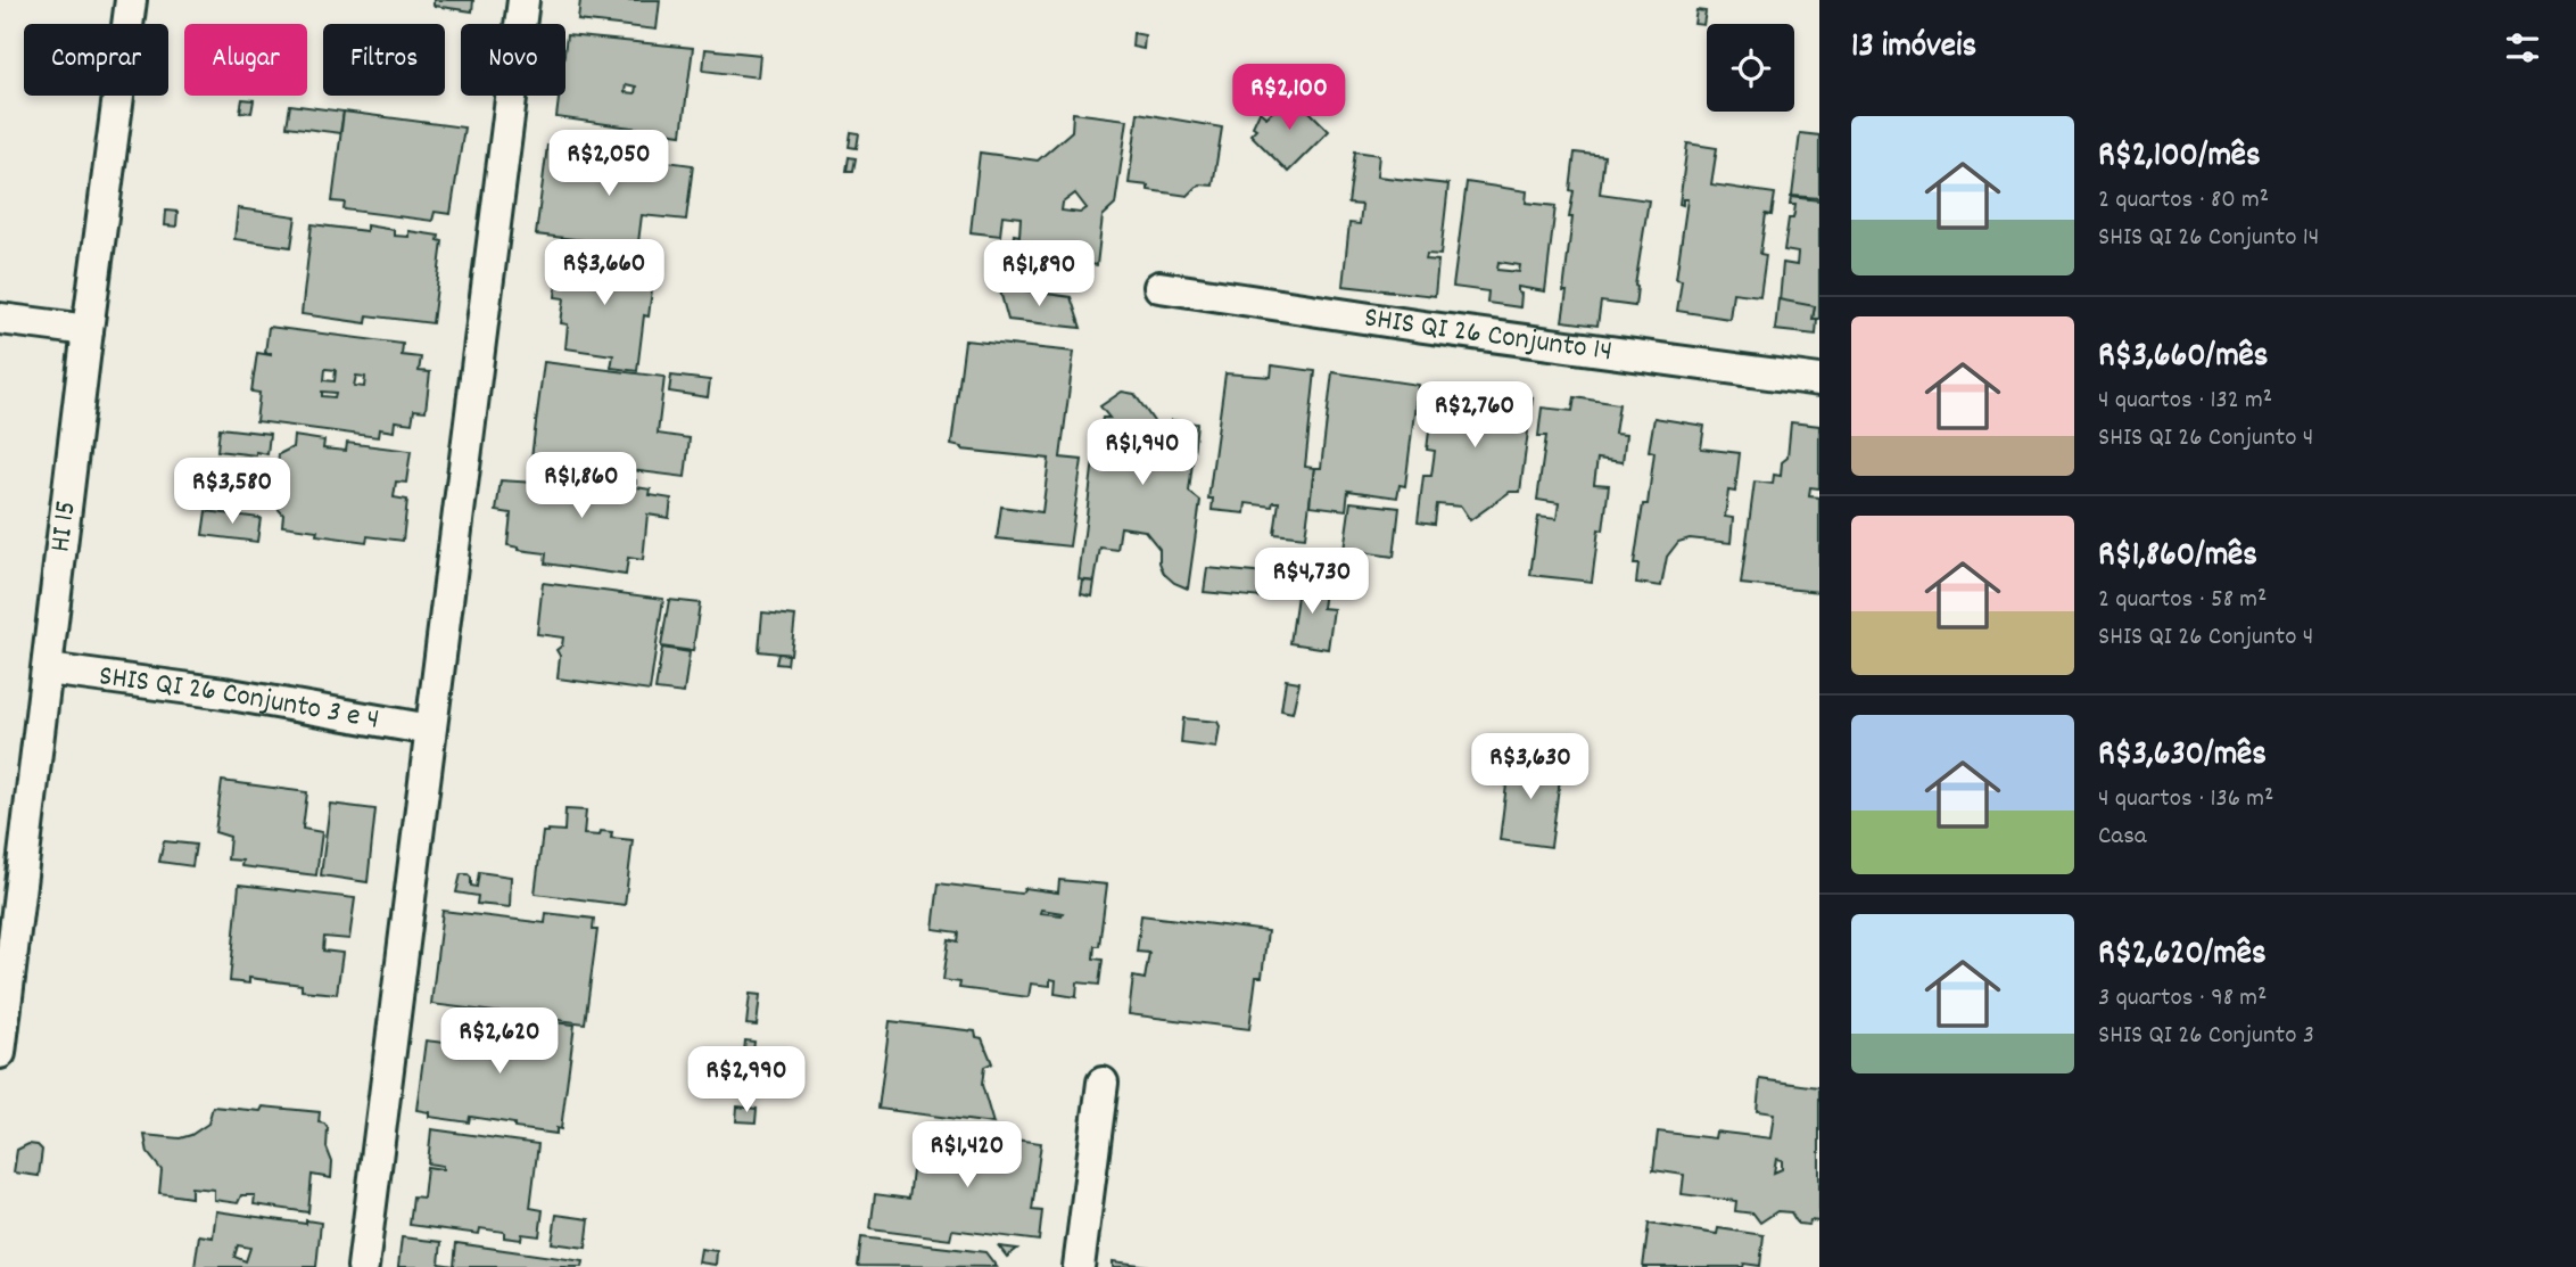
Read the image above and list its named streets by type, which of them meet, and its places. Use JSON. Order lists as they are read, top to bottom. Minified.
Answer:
{"streets":{"street":["SHIS QI 26 Conjunto 14","HI 15","SHIS QI 26 Conjunto 3 e 4"]},"crossings":[["HI 15","SHIS QI 26 Conjunto 3 e 4"]],"page":{"heading":"13 imóveis","chip":["Comprar","Alugar","Filtros","Novo"],"price":["R$2,100","R$2,050","R$3,660","R$1,890","R$2,760","R$1,940","R$1,860","R$3,580","R$4,730","R$3,630","R$2,620","R$2,990","R$1,420"],"list":[{"name":"R$2,100/mês","note":"2 quartos · 80 m² · SHIS QI 26 Conjunto 14"},{"name":"R$3,660/mês","note":"4 quartos · 132 m² · SHIS QI 26 Conjunto 4"},{"name":"R$1,860/mês","note":"2 quartos · 58 m² · SHIS QI 26 Conjunto 4"},{"name":"R$3,630/mês","note":"4 quartos · 136 m² · Casa"},{"name":"R$2,620/mês","note":"3 quartos · 98 m² · SHIS QI 26 Conjunto 3"}]}}
